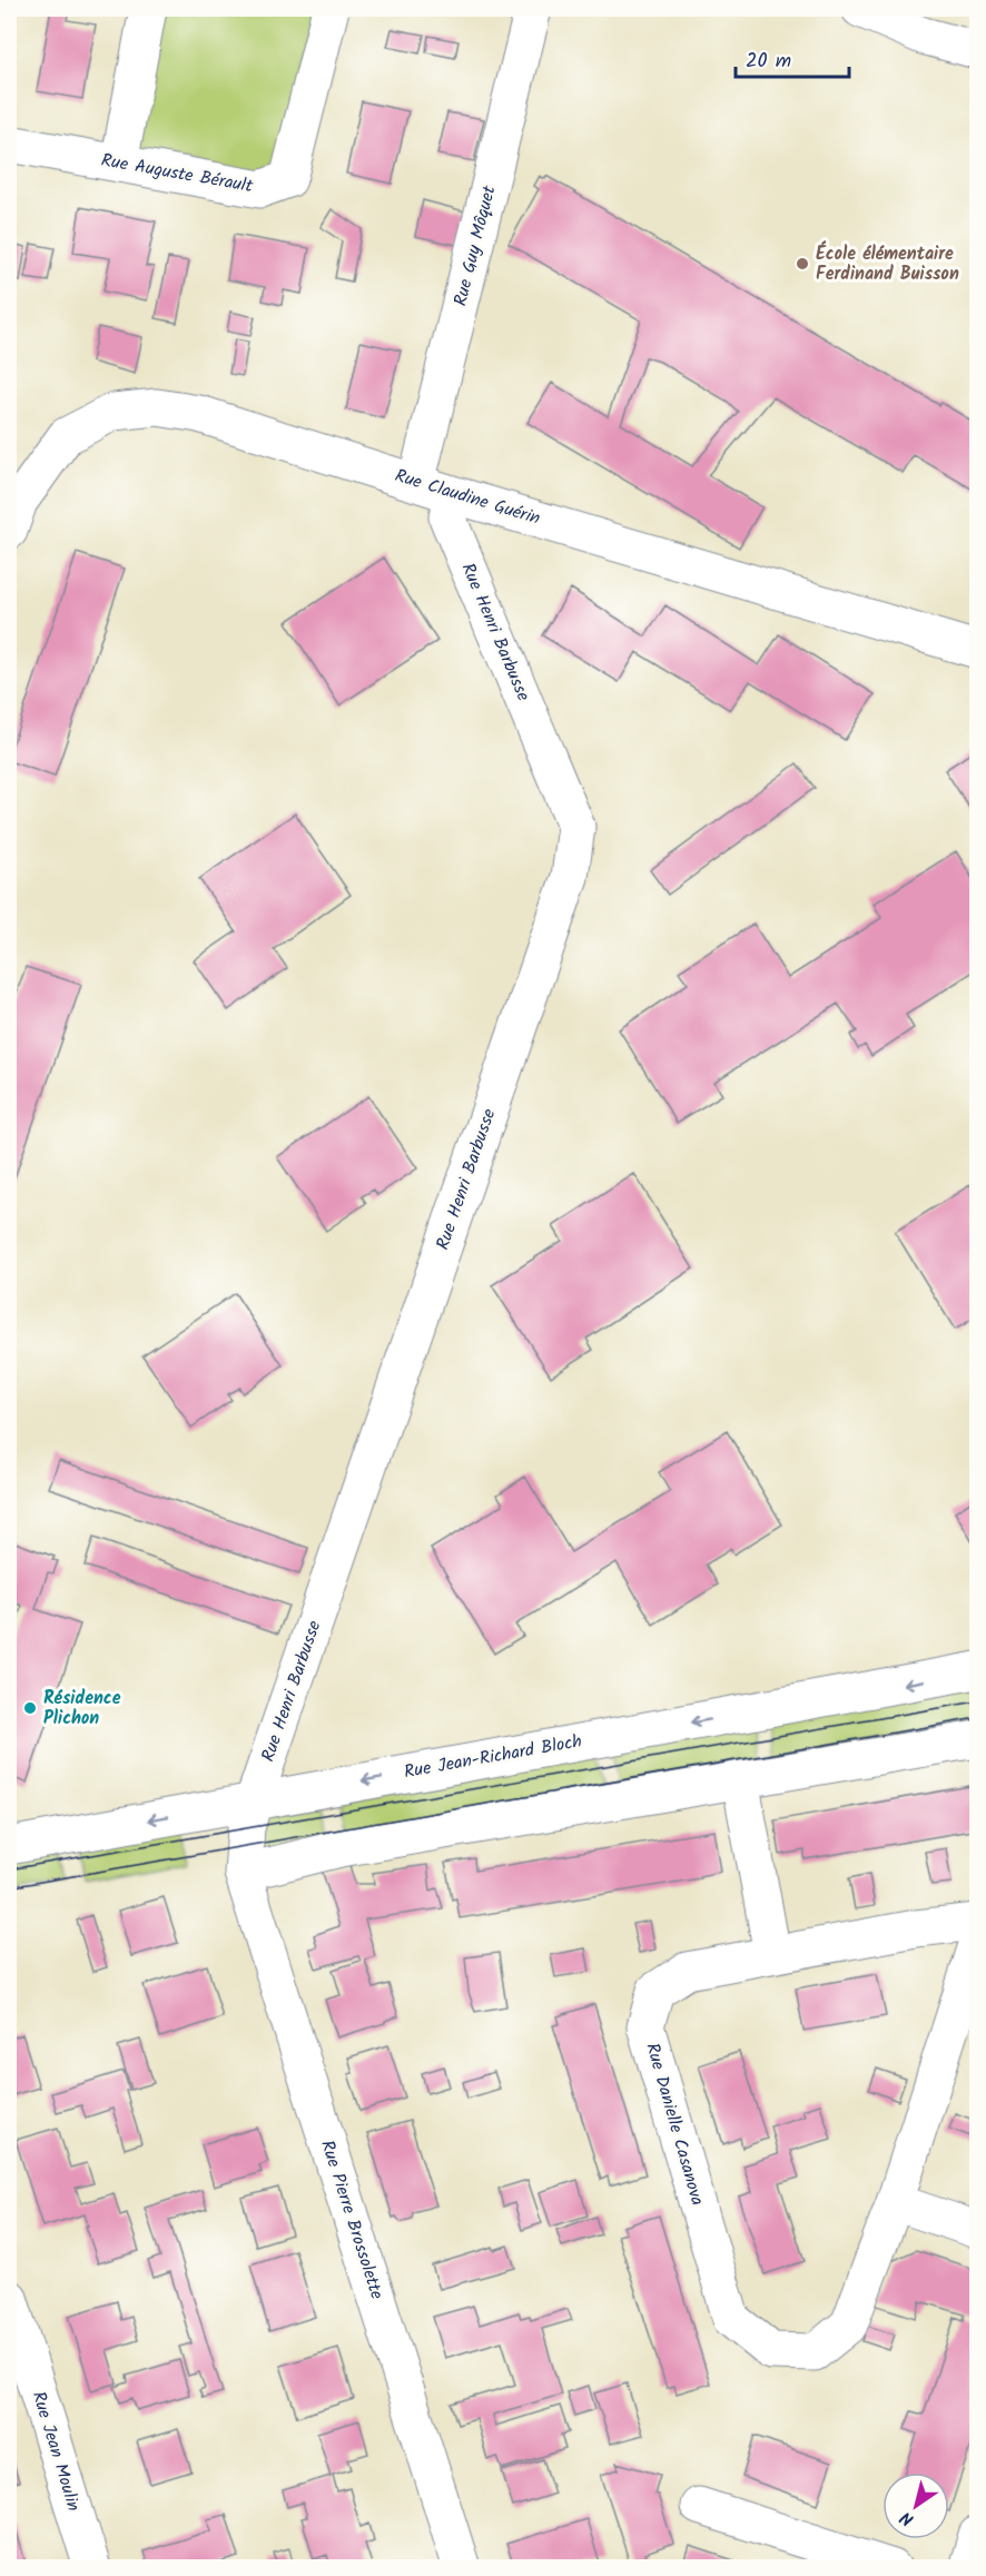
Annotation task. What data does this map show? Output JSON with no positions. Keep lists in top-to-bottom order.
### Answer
{
  "streets": {
    "street": [
      "Rue Auguste Bérault",
      "Rue Guy Môquet",
      "Rue Claudine Guérin",
      "Rue Henri Barbusse",
      "Rue Jean-Richard Bloch",
      "Rue Danielle Casanova",
      "Rue Pierre Brossolette",
      "Rue Jean Moulin"
    ]
  },
  "crossings": [
    ["Rue Guy Môquet", "Rue Claudine Guérin"],
    ["Rue Claudine Guérin", "Rue Henri Barbusse"],
    ["Rue Henri Barbusse", "Rue Jean-Richard Bloch"],
    ["Rue Henri Barbusse", "Rue Pierre Brossolette"]
  ],
  "places": ["École élémentaire Ferdinand Buisson", "Résidence Plichon"],
  "scale_bar": "20 m",
  "north": "bottom left"
}
